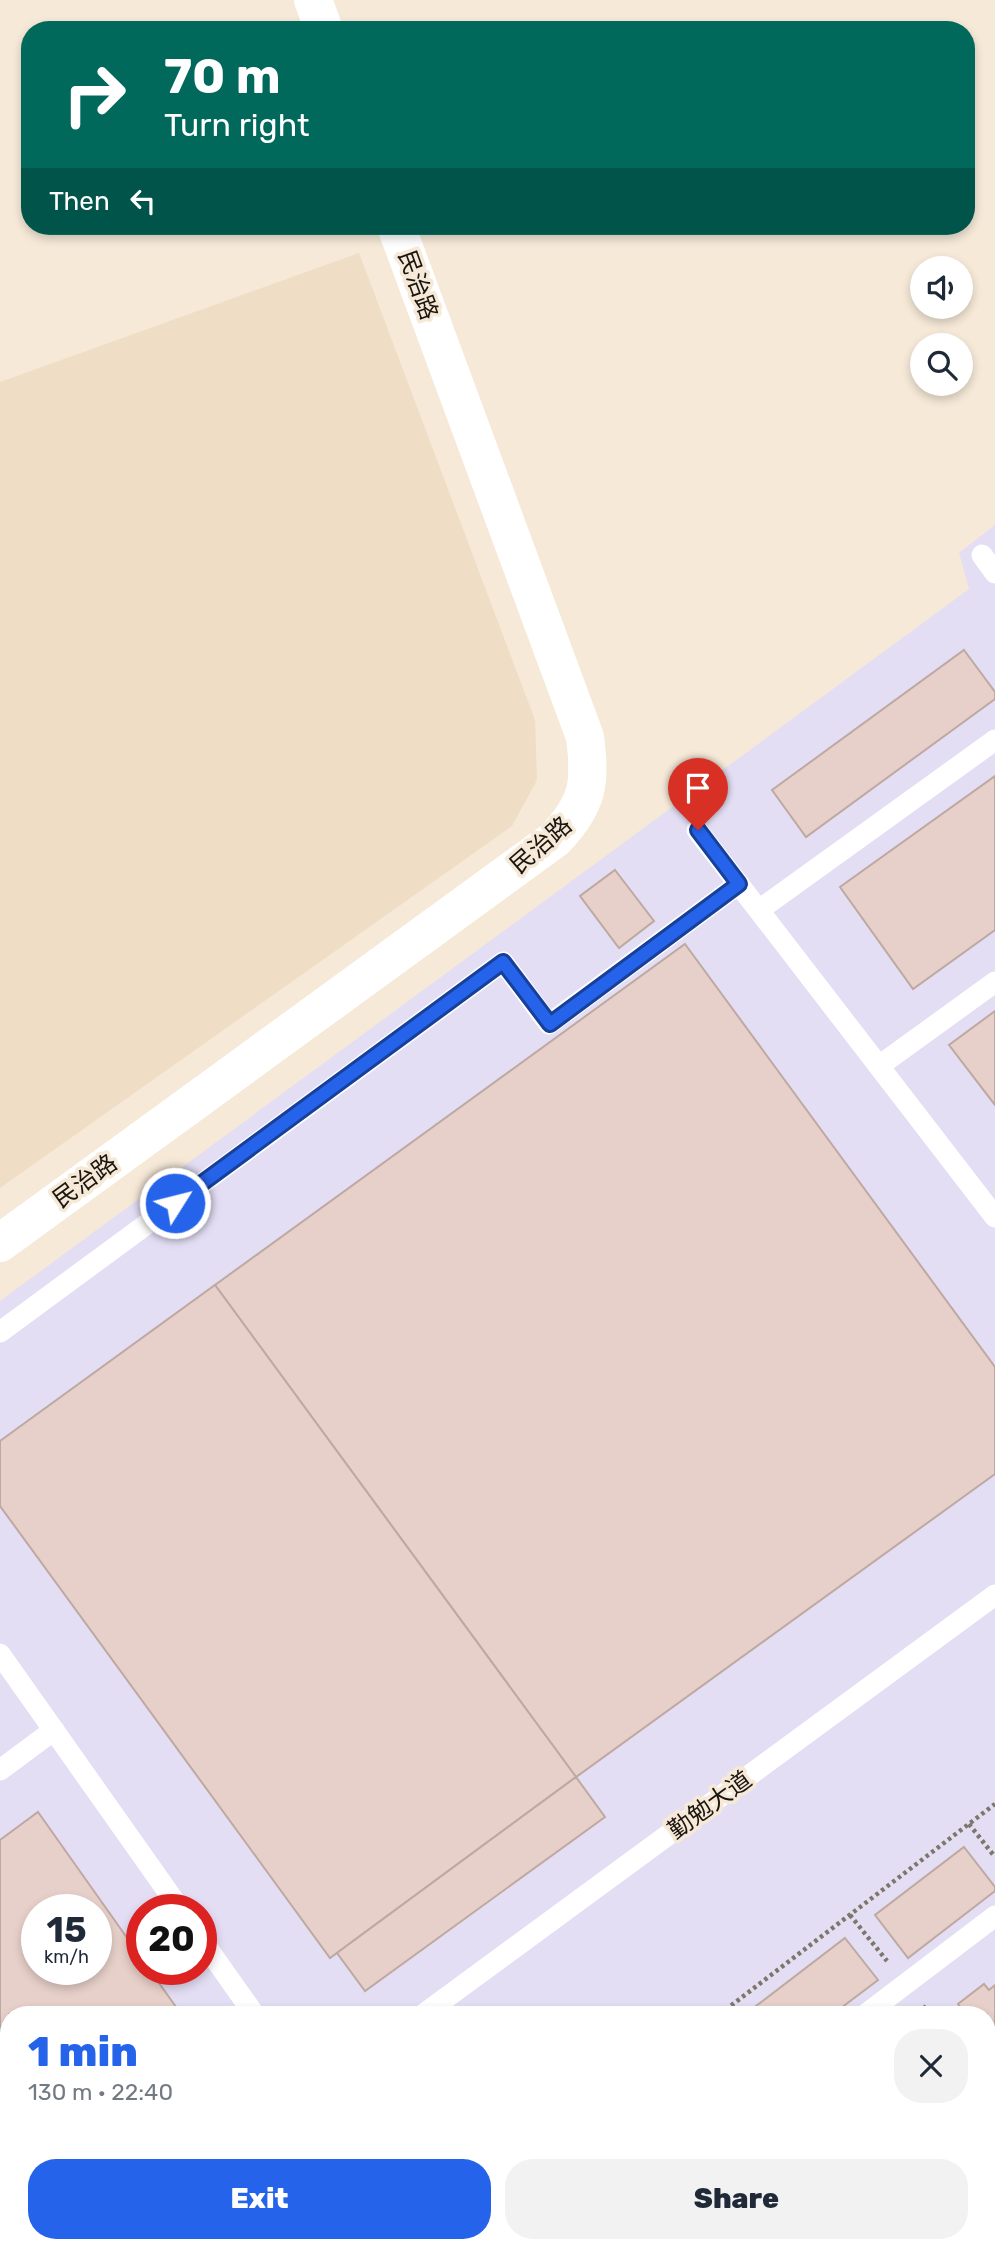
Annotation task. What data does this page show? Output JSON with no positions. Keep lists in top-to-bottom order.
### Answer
{
  "streets": {
    "street": ["民治路"],
    "lane": ["勤勉大道"]
  },
  "page": {
    "turn": ["70 m", "Turn right"],
    "then": "Then",
    "speed": "15 km/h",
    "limit": "20",
    "heading": ["1 min", "130 m · 22:40"],
    "buttons": ["Exit", "Share"]
  }
}
